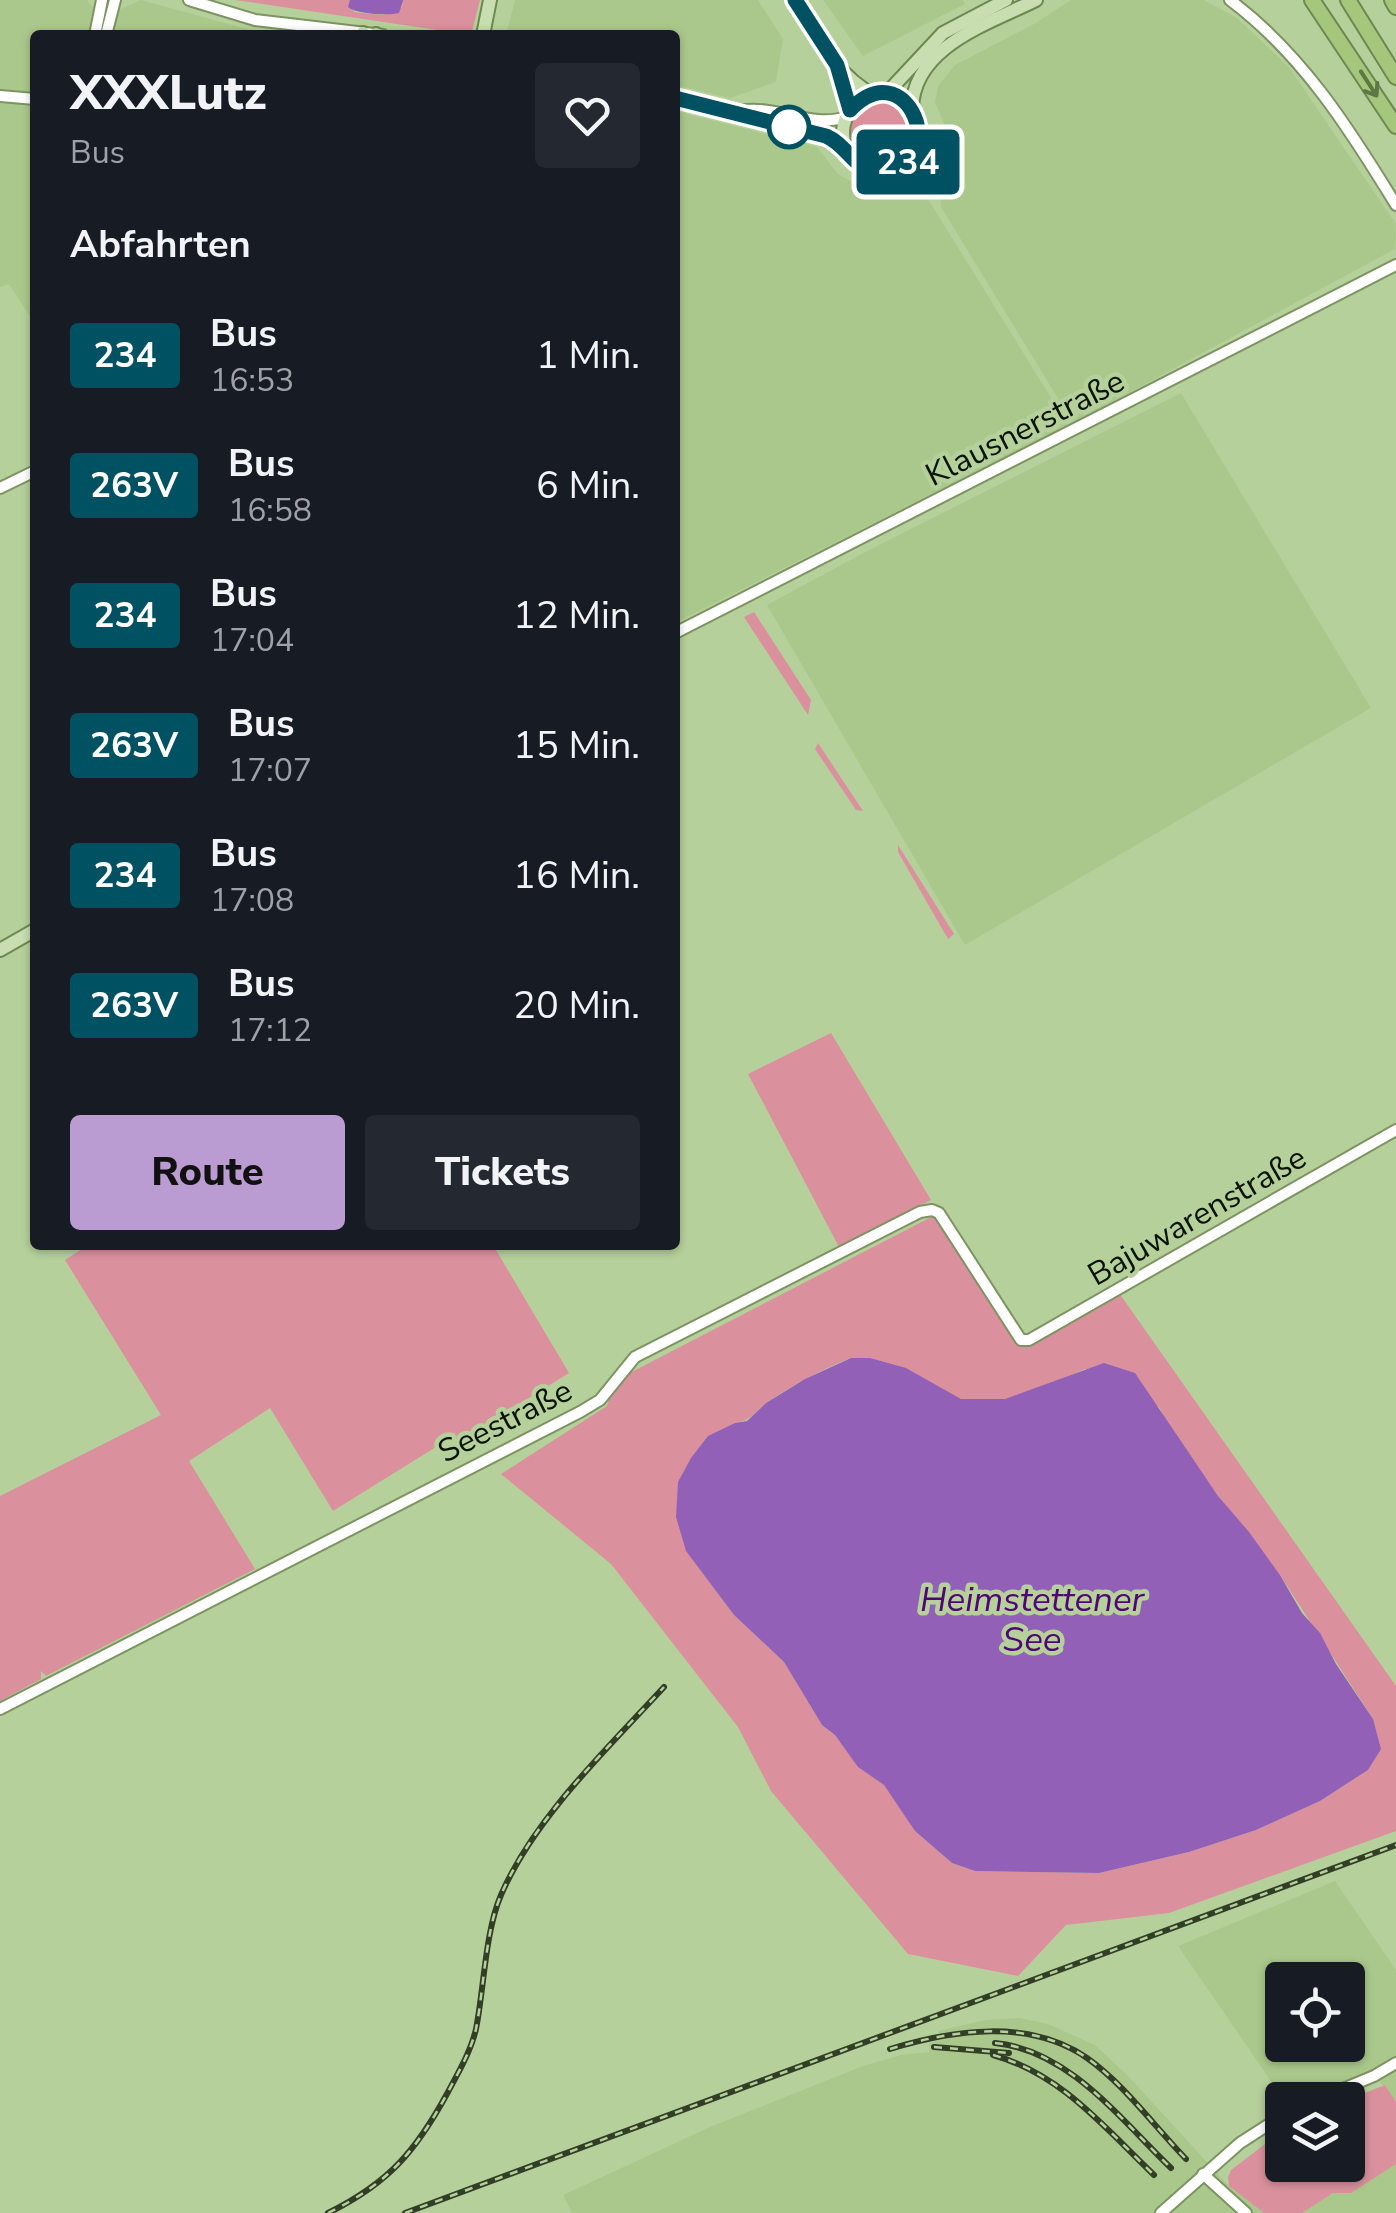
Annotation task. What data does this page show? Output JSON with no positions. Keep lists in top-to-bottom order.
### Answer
{
  "streets": {
    "street": ["Klausnerstraße", "Bajuwarenstraße", "Seestraße"]
  },
  "crossings": [
    ["Bajuwarenstraße", "Seestraße"]
  ],
  "water": ["Heimstettener See"],
  "lines": ["bus line 234"],
  "page": {
    "on_map": "234",
    "heading": [
      ["XXXLutz", "Bus"],
      "Abfahrten"
    ],
    "list": [
      {
        "mark": "234",
        "name": "Bus",
        "note": "16:53",
        "value": "1 Min."
      },
      {
        "mark": "263V",
        "name": "Bus",
        "note": "16:58",
        "value": "6 Min."
      },
      {
        "mark": "234",
        "name": "Bus",
        "note": "17:04",
        "value": "12 Min."
      },
      {
        "mark": "263V",
        "name": "Bus",
        "note": "17:07",
        "value": "15 Min."
      },
      {
        "mark": "234",
        "name": "Bus",
        "note": "17:08",
        "value": "16 Min."
      },
      {
        "mark": "263V",
        "name": "Bus",
        "note": "17:12",
        "value": "20 Min."
      }
    ],
    "buttons": ["Route", "Tickets"]
  }
}
